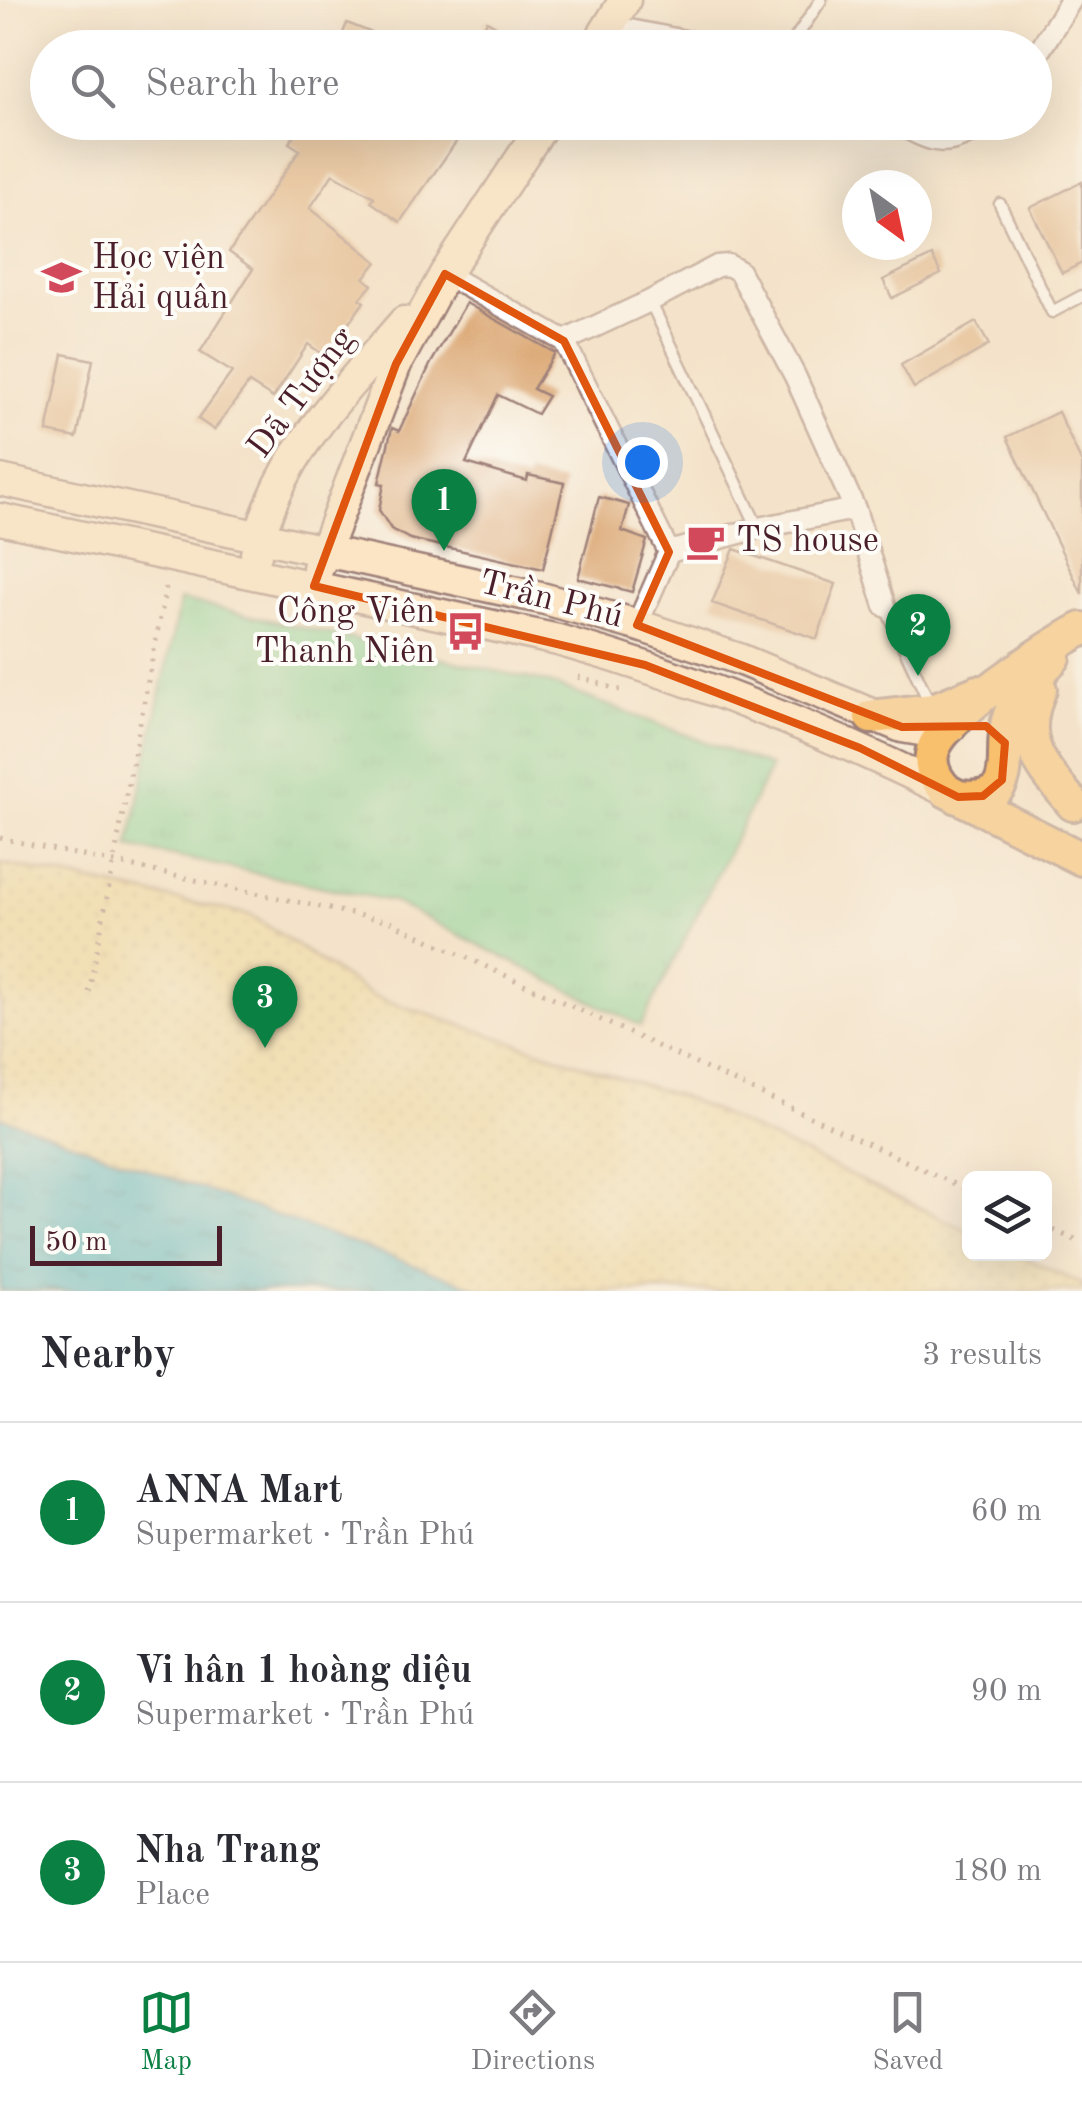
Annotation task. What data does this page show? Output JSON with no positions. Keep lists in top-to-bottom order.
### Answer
{
  "streets": {
    "main road": ["Dã Tượng", "Trần Phú"]
  },
  "crossings": [
    ["Dã Tượng", "Trần Phú"]
  ],
  "places": {
    "school or university": ["Học viện Hải quân"],
    "cafe": ["TS house"],
    "bus stop": ["Công Viên Thanh Niên"]
  },
  "scale_bar": "50 m",
  "north": "bottom right",
  "page": {
    "search": "Search here",
    "pins": ["1", "2", "3"],
    "scale": "50 m",
    "heading": ["Nearby", "3 results"],
    "list": [
      {
        "mark": "1",
        "name": "ANNA Mart",
        "note": "Supermarket · Trần Phú",
        "value": "60 m"
      },
      {
        "mark": "2",
        "name": "Vi hân 1 hoàng diệu",
        "note": "Supermarket · Trần Phú",
        "value": "90 m"
      },
      {
        "mark": "3",
        "name": "Nha Trang",
        "note": "Place",
        "value": "180 m"
      }
    ],
    "nav": ["Map", "Directions", "Saved"]
  }
}
